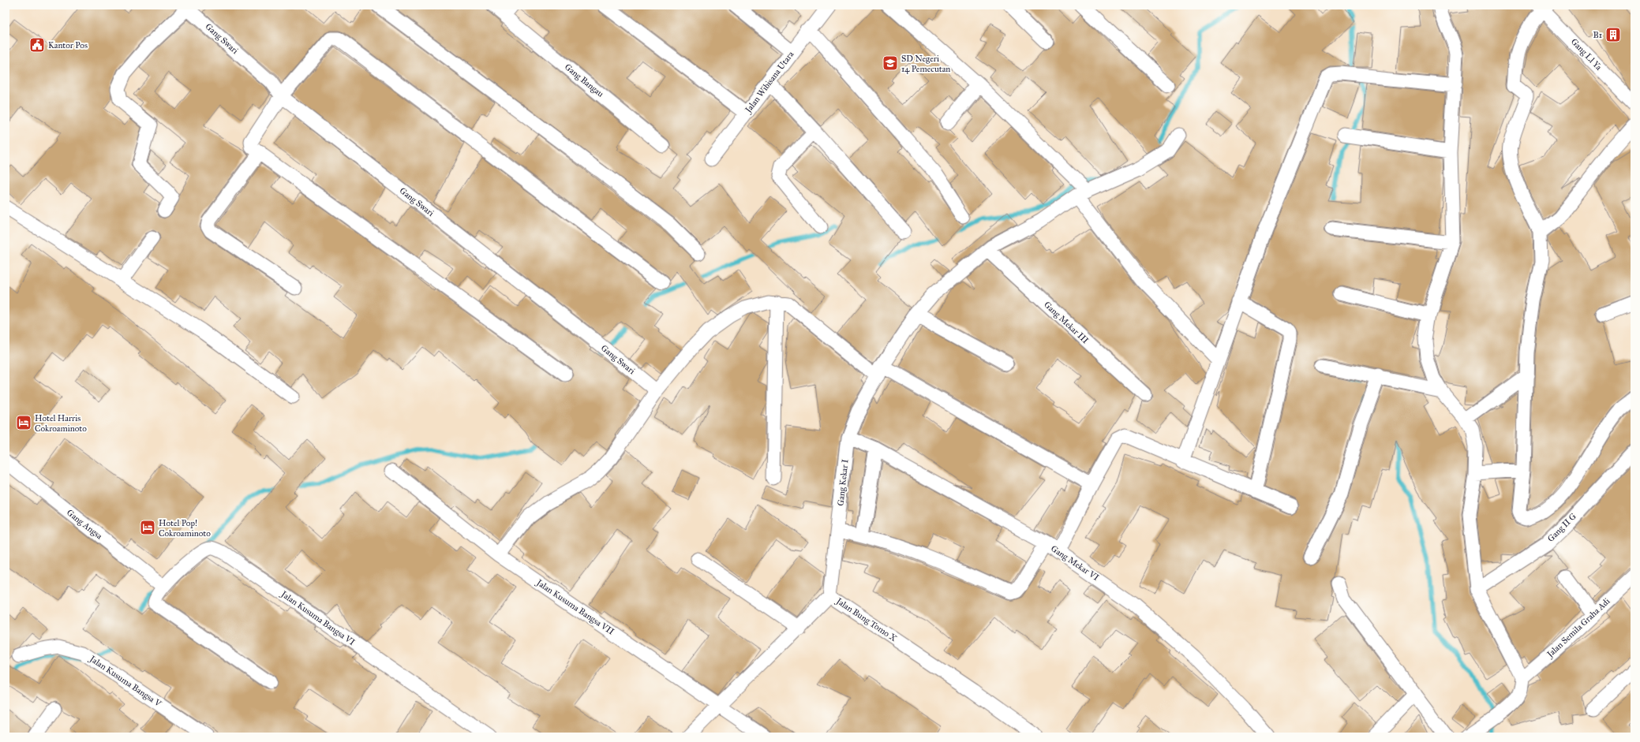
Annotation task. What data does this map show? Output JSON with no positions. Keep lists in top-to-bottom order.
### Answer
{
  "streets": {
    "street": [
      "Gang Swari",
      "Gang Ll Ya",
      "Gang Bangau",
      "Jalan Wibisana Utara",
      "Gang Mekar III",
      "Gang Kekar I",
      "Gang Angsa",
      "Gang II G",
      "Gang Mekar VI",
      "Jalan Kusuma Bangsa VII",
      "Jalan Kusuma Bangsa VI",
      "Jalan Bung Tomo X",
      "Jalan Semila Graha Adi",
      "Jalan Kusuma Bangsa V"
    ]
  },
  "crossings": [
    ["Gang Mekar III", "Gang Kekar I"],
    ["Gang Kekar I", "Gang Mekar VI"],
    ["Gang Kekar I", "Jalan Bung Tomo X"],
    ["Gang Angsa", "Jalan Kusuma Bangsa VI"],
    ["Jalan Kusuma Bangsa VII", "Jalan Bung Tomo X"]
  ],
  "places": {
    "building": ["B1"],
    "public building": ["Kantor Pos"],
    "school or university": ["SD Negeri 14 Pemecutan"],
    "hotel": ["Hotel Harris Cokroaminoto", "Hotel Pop! Cokroaminoto"]
  }
}
